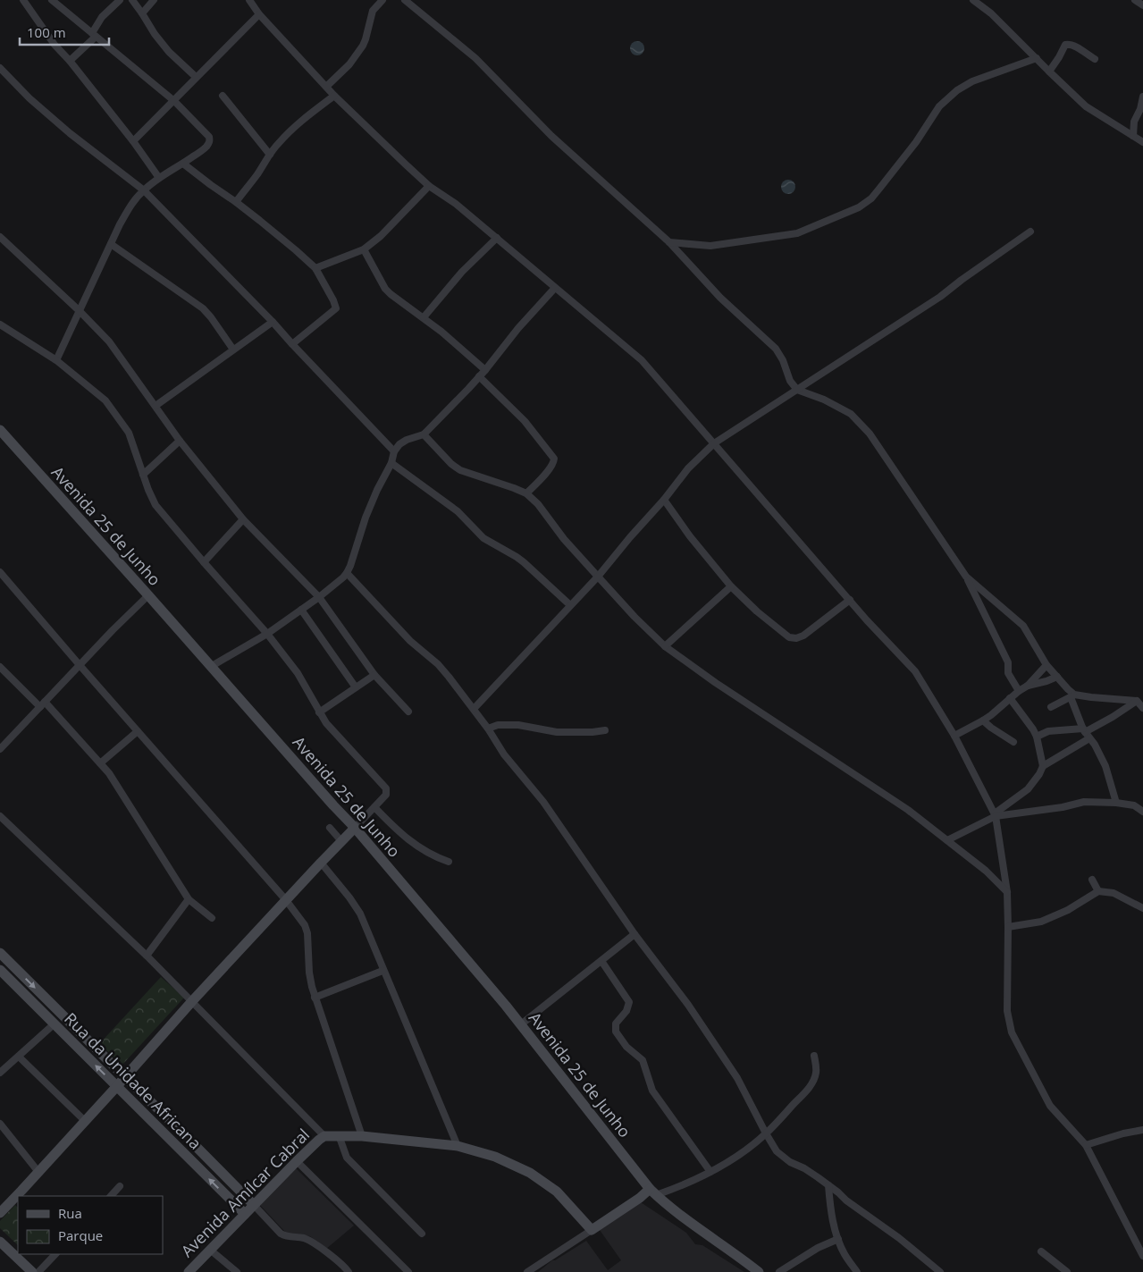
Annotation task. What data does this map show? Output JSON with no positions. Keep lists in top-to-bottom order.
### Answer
{
  "streets": {
    "street": ["Avenida 25 de Junho", "Rua da Unidade Africana", "Avenida Amílcar Cabral"]
  },
  "crossings": [
    ["Rua da Unidade Africana", "Avenida Amílcar Cabral"]
  ],
  "legend": ["Rua", "Parque"],
  "scale_bar": "100 m"
}
